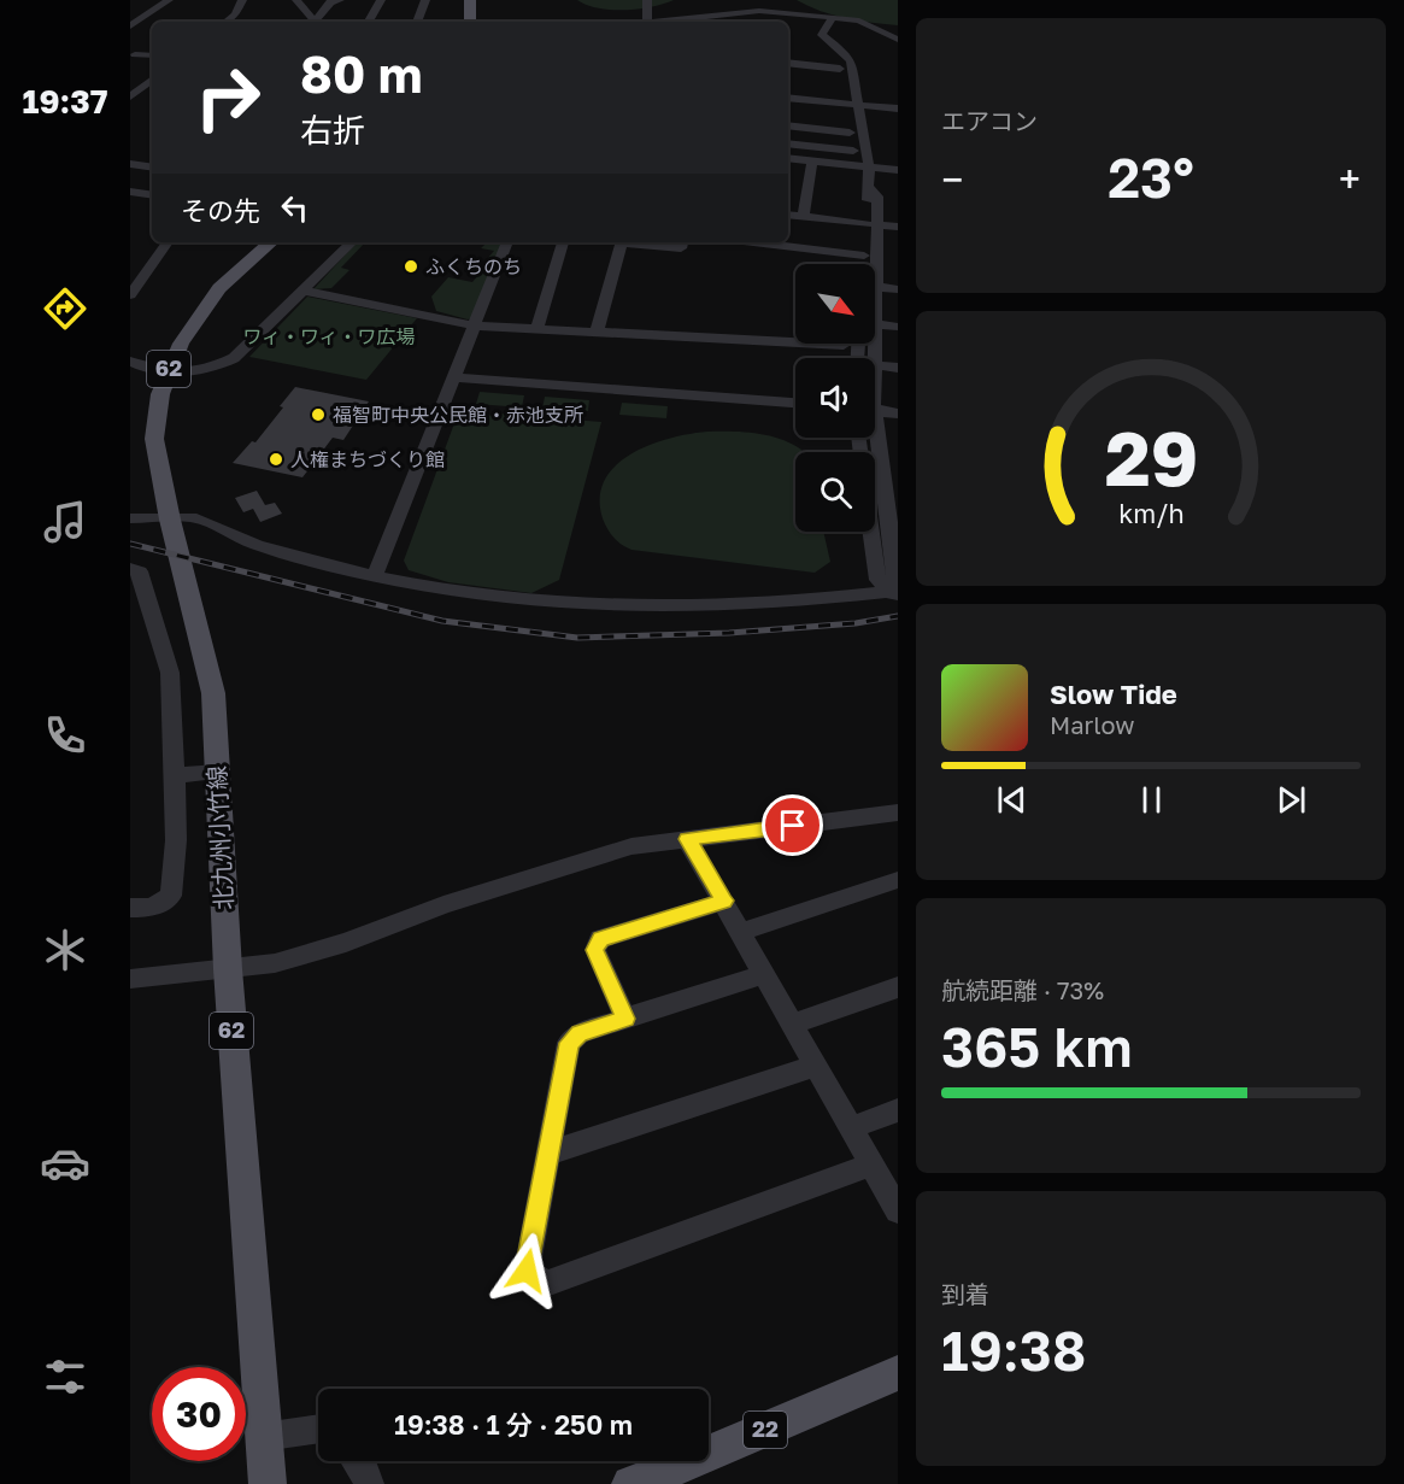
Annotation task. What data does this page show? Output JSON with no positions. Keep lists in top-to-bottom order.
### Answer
{
  "streets": {
    "main road": ["62", "北九州小竹線", "22"]
  },
  "parks": ["ワィ・ワィ・ワ広場"],
  "places": ["ふくちのち", "福智町中央公民館・赤池支所", "人権まちづくり館"],
  "north": "bottom right",
  "page": {
    "tabs": "19:37",
    "tile": [
      "エアコン",
      ["航続距離 · 73%", "365 km"],
      ["到着", "19:38"]
    ],
    "turn": ["80 m", "右折"],
    "heat": ["−", "23°", "+"],
    "then": "その先",
    "song": ["Slow Tide", "Marlow"],
    "limit": "30",
    "trip": "19:38 · 1 分 · 250 m",
    "gauge": ["29", "km/h"]
  }
}
